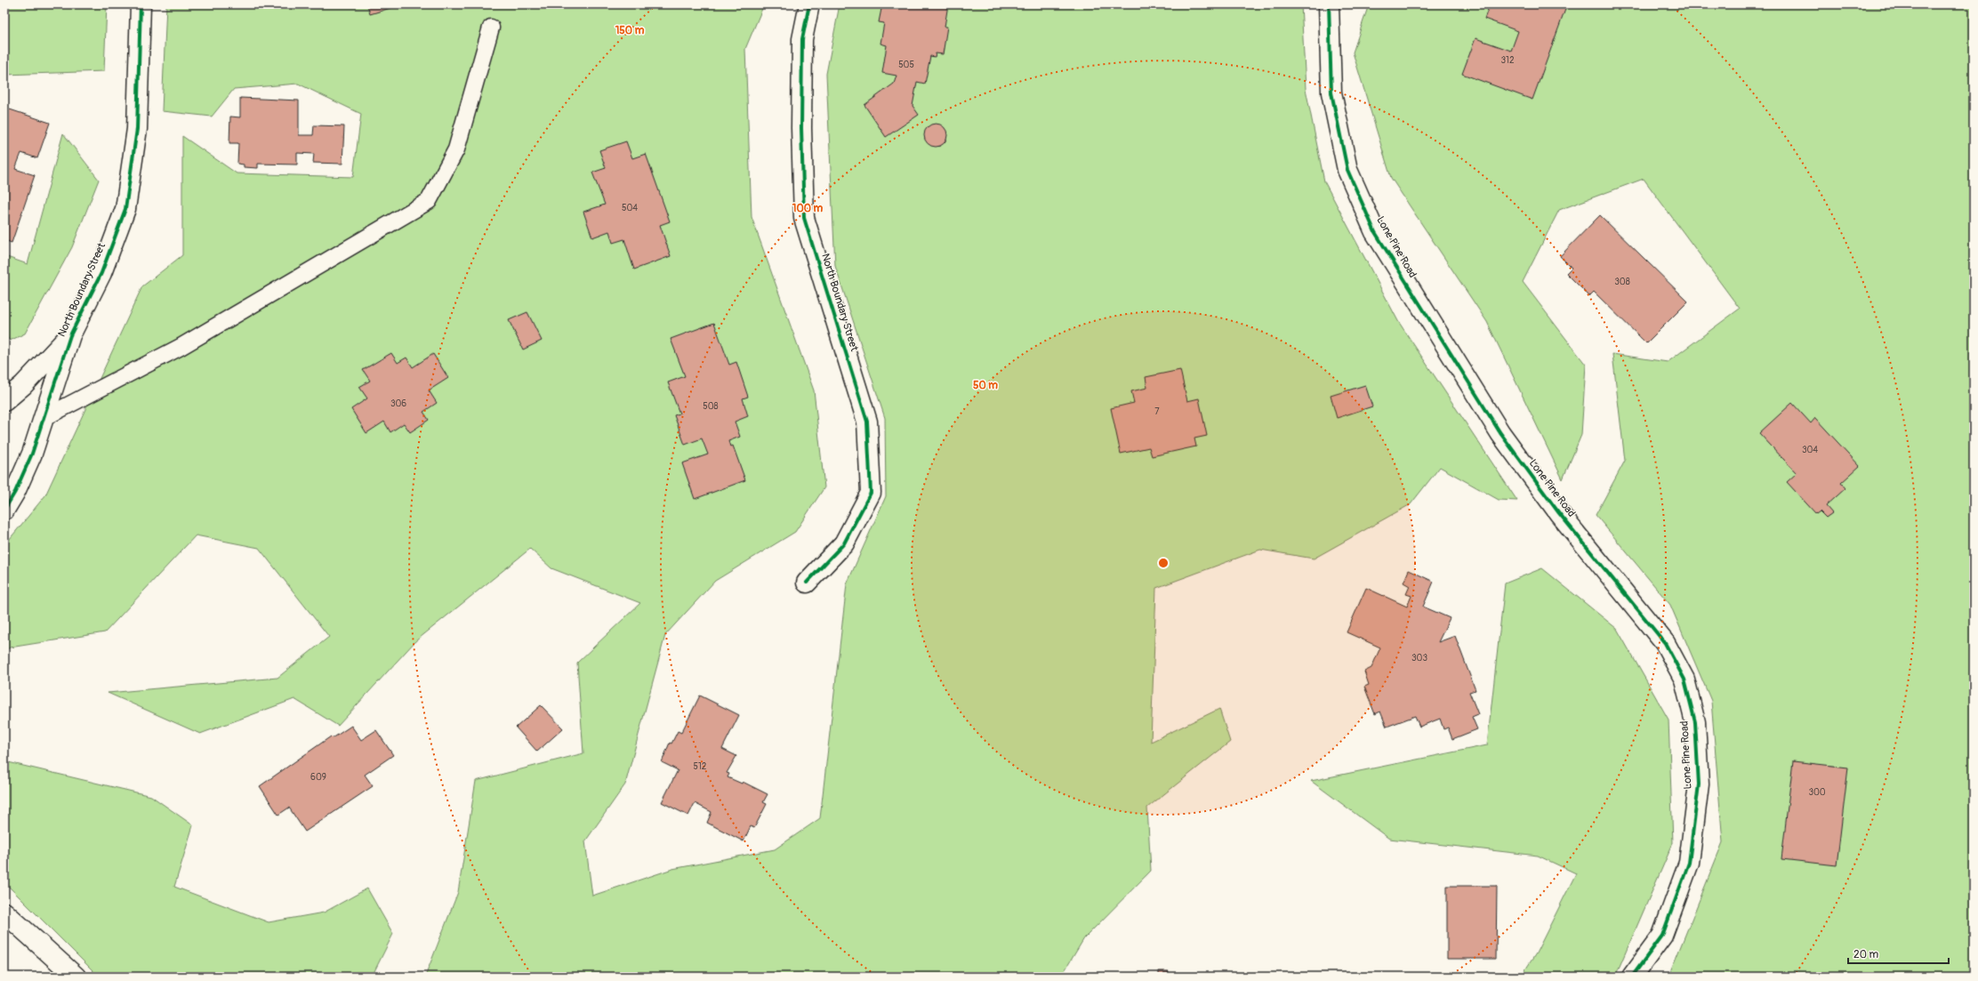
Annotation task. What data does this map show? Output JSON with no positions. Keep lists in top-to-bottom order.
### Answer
{
  "streets": {
    "street": ["Lone Pine Road", "North Boundary Street"]
  },
  "house_numbers": [
    "312",
    "505",
    "504",
    "308",
    "306",
    "508",
    "7",
    "304",
    "303",
    "512",
    "609",
    "300"
  ],
  "scale_bar": "20 m",
  "rings": ["150 m", "100 m", "50 m"]
}
